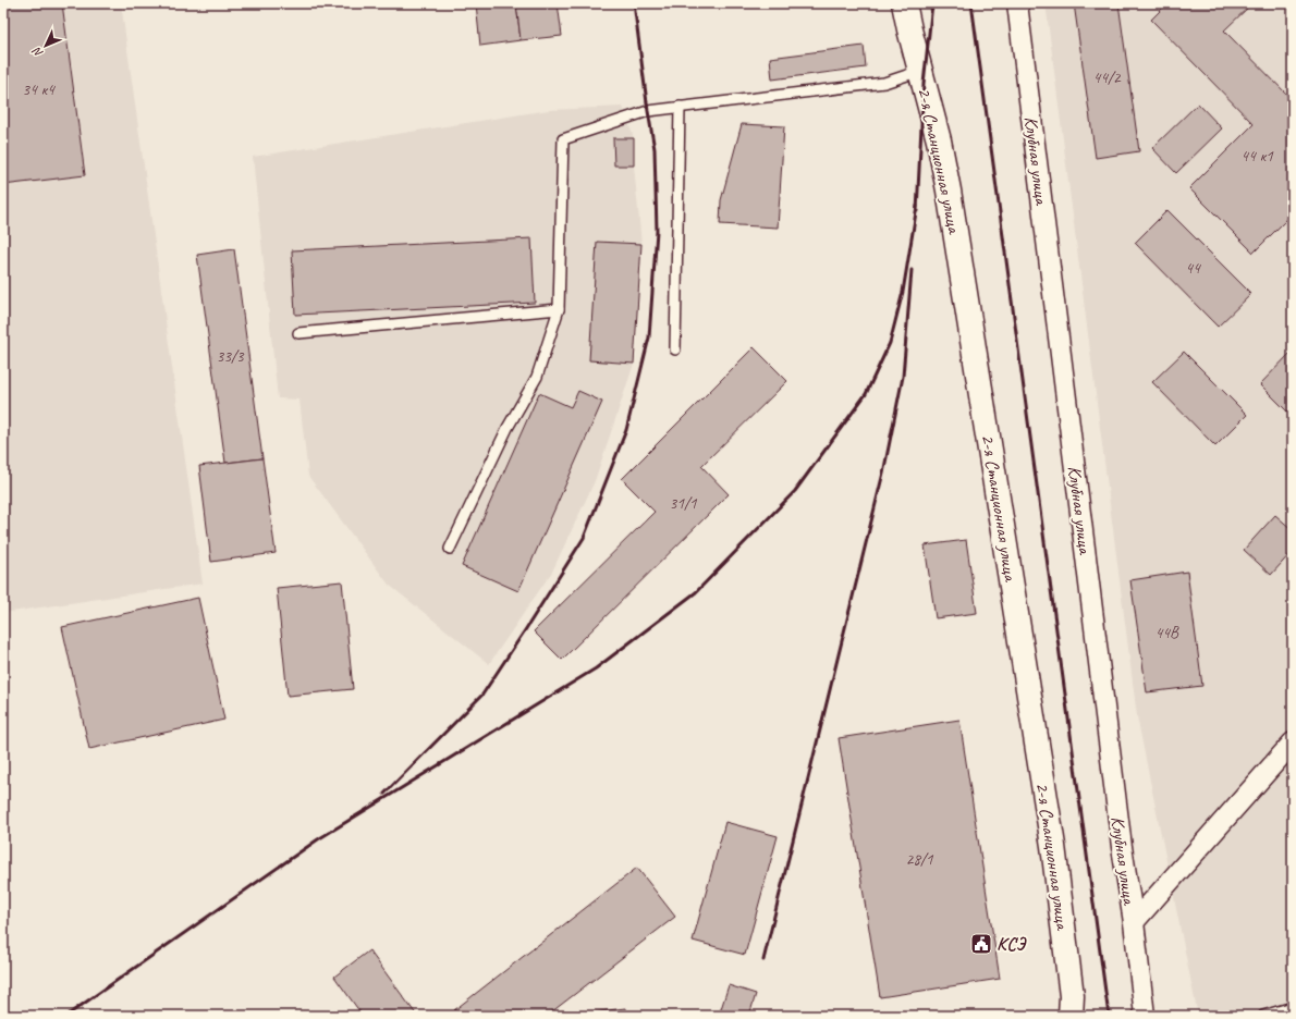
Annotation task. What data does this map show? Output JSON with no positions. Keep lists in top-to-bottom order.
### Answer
{
  "streets": {
    "main road": ["2-я Станционная улица"],
    "street": ["Клубная улица"]
  },
  "places": {
    "public building": ["КСЭ"]
  },
  "house_numbers": [
    "44/2",
    "34 к4",
    "44 к1",
    "44",
    "33/3",
    "31/1",
    "44В",
    "28/1"
  ],
  "north": "bottom left"
}
